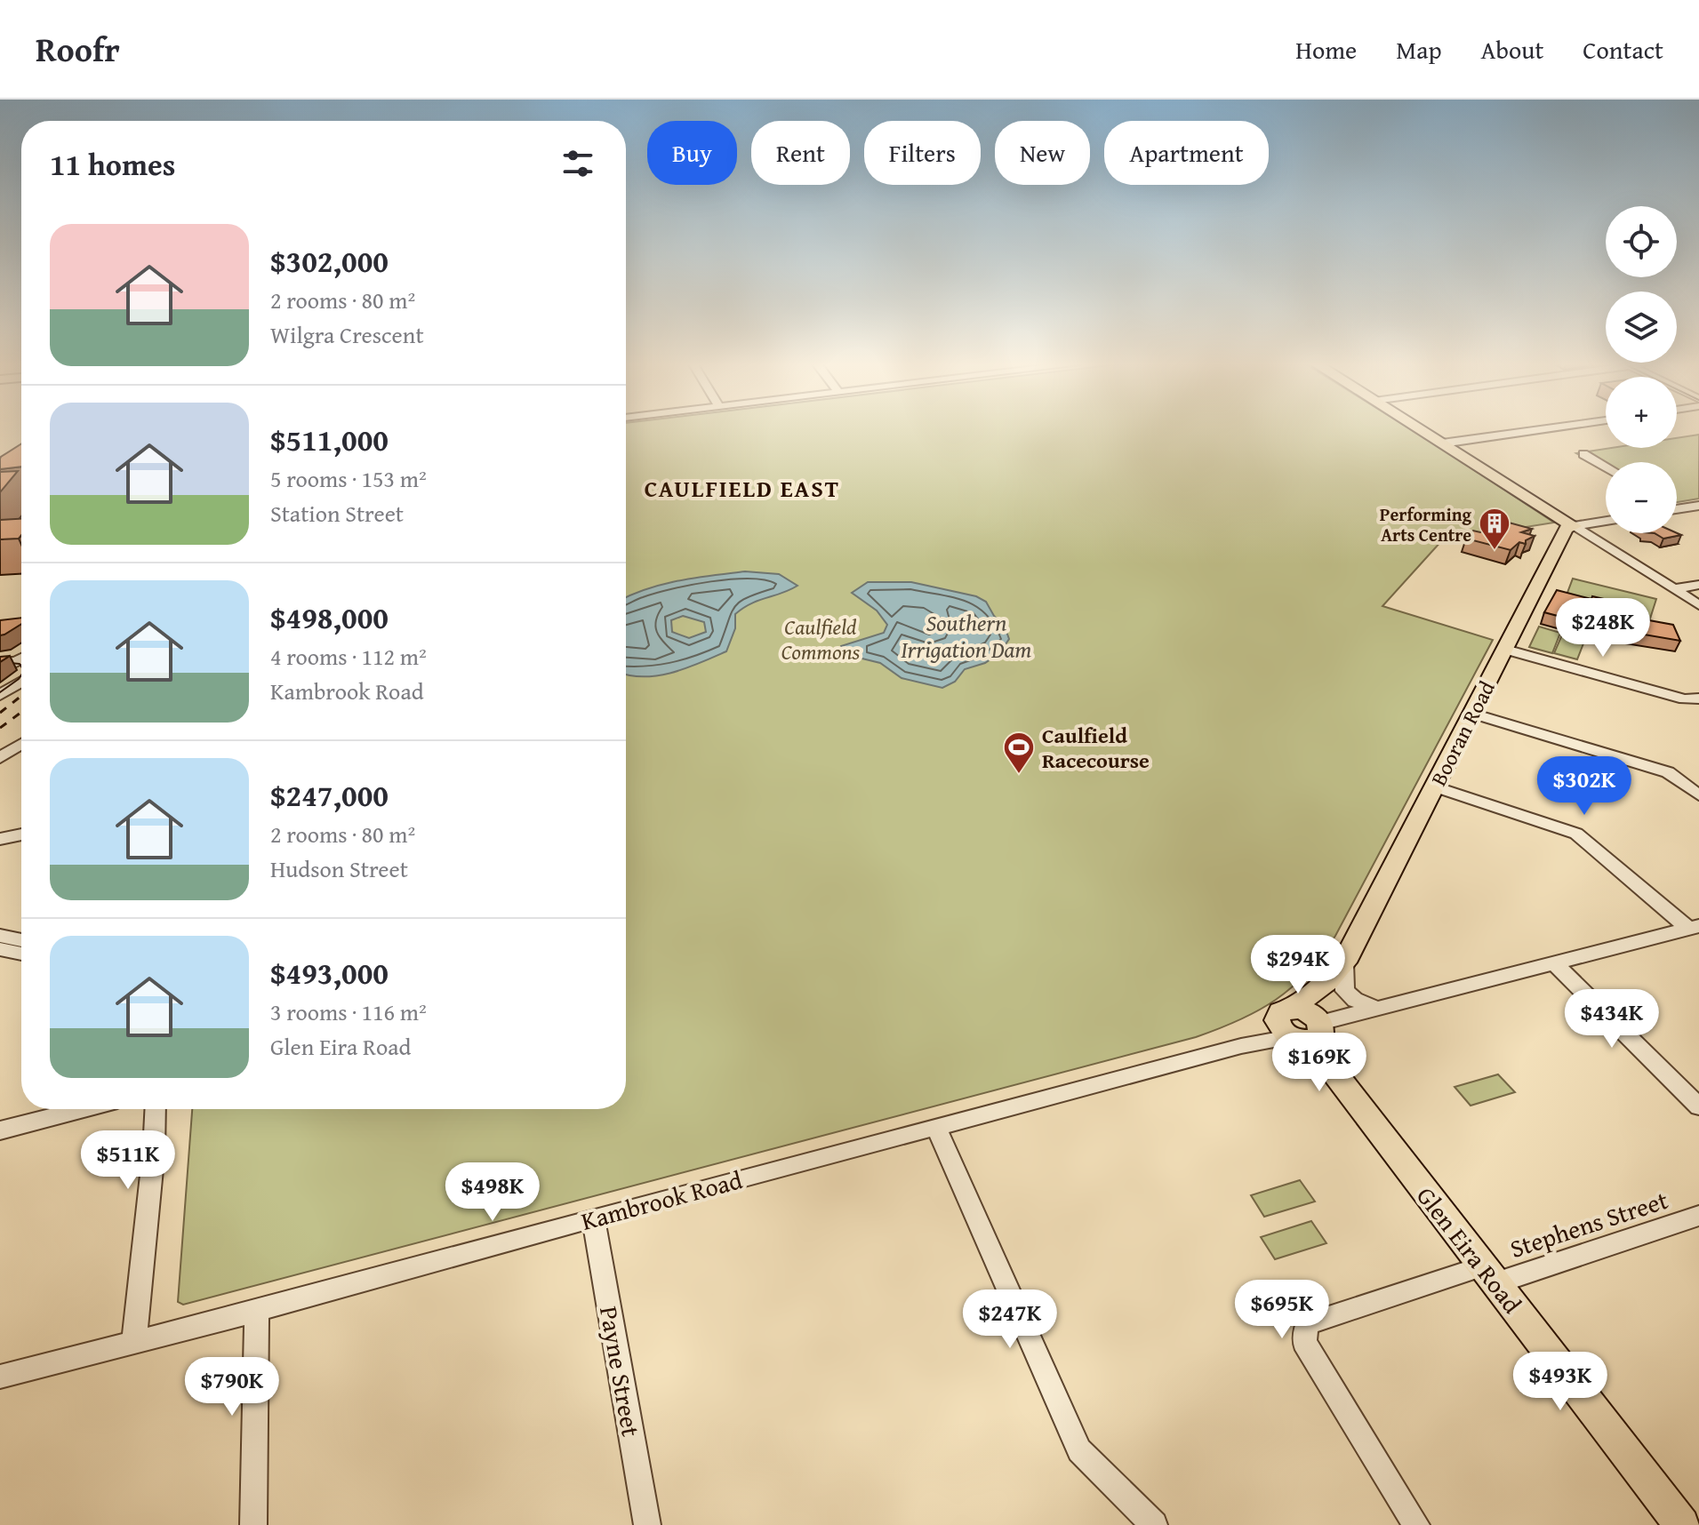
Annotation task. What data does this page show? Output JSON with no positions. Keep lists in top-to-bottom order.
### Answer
{
  "streets": {
    "main road": ["Booran Road", "Glen Eira Road"],
    "street": ["Kambrook Road", "Stephens Street", "Payne Street"]
  },
  "crossings": [
    ["Booran Road", "Kambrook Road"],
    ["Booran Road", "Glen Eira Road"],
    ["Kambrook Road", "Glen Eira Road"],
    ["Kambrook Road", "Payne Street"],
    ["Stephens Street", "Glen Eira Road"]
  ],
  "districts": ["CAULFIELD EAST"],
  "water": ["Southern Irrigation Dam"],
  "parks": ["Caulfield Commons"],
  "places": {
    "building": ["Performing Arts Centre"],
    "sports": ["Caulfield Racecourse"]
  },
  "page": {
    "header": "Roofr",
    "nav": [
      "Home",
      "Map",
      "About",
      "Contact"
    ],
    "chip": [
      "Buy",
      "Rent",
      "Filters",
      "New",
      "Apartment"
    ],
    "heading": "11 homes",
    "map_buttons": ["+", "−"],
    "list": [
      {
        "name": "$302,000",
        "note": "2 rooms · 80 m² · Wilgra Crescent"
      },
      {
        "name": "$511,000",
        "note": "5 rooms · 153 m² · Station Street"
      },
      {
        "name": "$498,000",
        "note": "4 rooms · 112 m² · Kambrook Road"
      },
      {
        "name": "$247,000",
        "note": "2 rooms · 80 m² · Hudson Street"
      },
      {
        "name": "$493,000",
        "note": "3 rooms · 116 m² · Glen Eira Road"
      }
    ],
    "price": [
      "$248K",
      "$302K",
      "$294K",
      "$434K",
      "$169K",
      "$511K",
      "$498K",
      "$695K",
      "$247K",
      "$493K",
      "$790K"
    ]
  }
}
